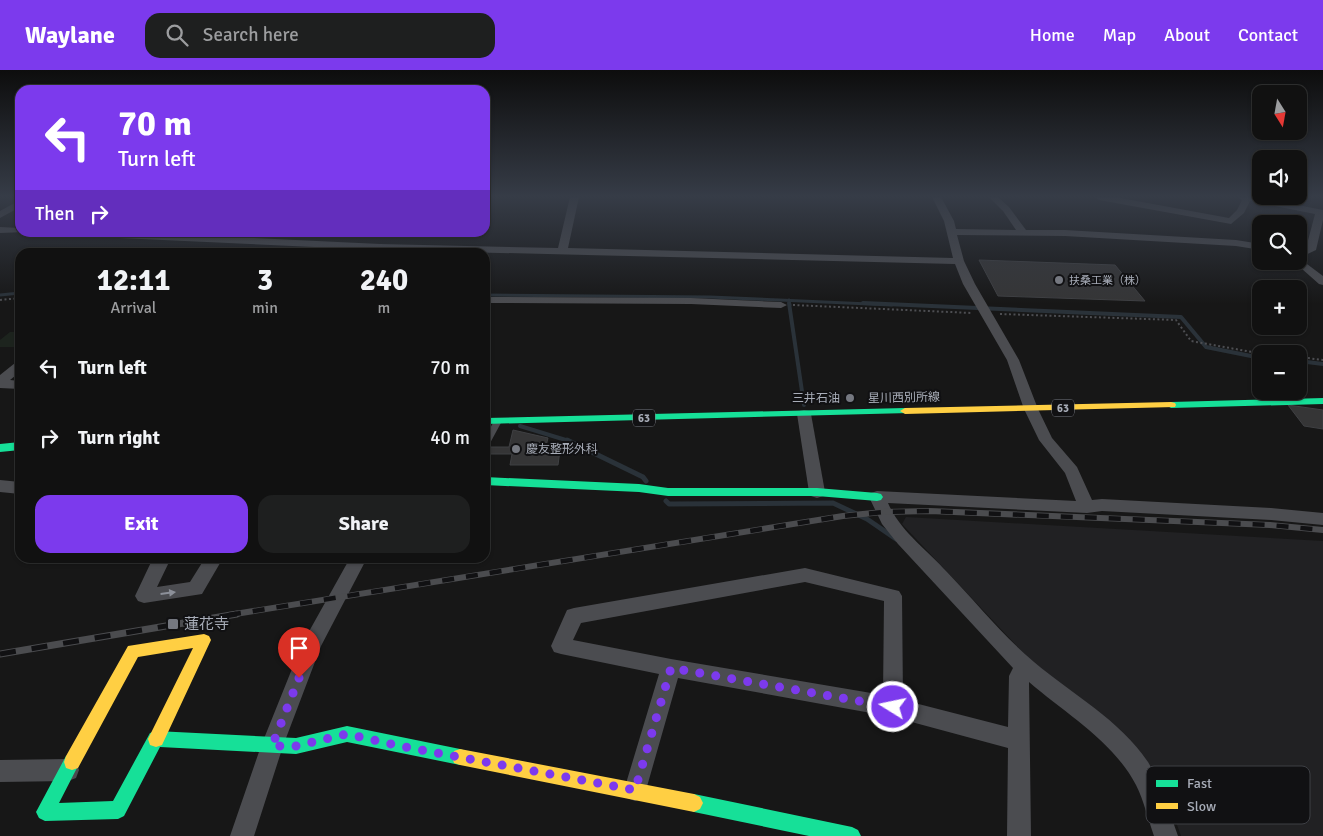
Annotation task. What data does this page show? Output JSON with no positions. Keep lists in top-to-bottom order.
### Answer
{
  "streets": {
    "street": ["星川西別所線", "63"]
  },
  "places": {
    "other": ["扶桑工業（株）", "三井石油", "慶友整形外科"],
    "transit": ["蓮花寺"]
  },
  "legend": ["Fast", "Slow"],
  "north": "bottom",
  "page": {
    "header": "Waylane",
    "search": "Search here",
    "nav": [
      "Home",
      "Map",
      "About",
      "Contact"
    ],
    "map_buttons": ["+", "−"],
    "turn": ["70 m", "Turn left"],
    "then": "Then",
    "eta": [
      "12:11",
      "Arrival",
      "3",
      "min",
      "240",
      "m"
    ],
    "list": [
      {
        "name": "Turn left",
        "value": "70 m"
      },
      {
        "name": "Turn right",
        "value": "40 m"
      }
    ],
    "buttons": ["Exit", "Share"]
  }
}
